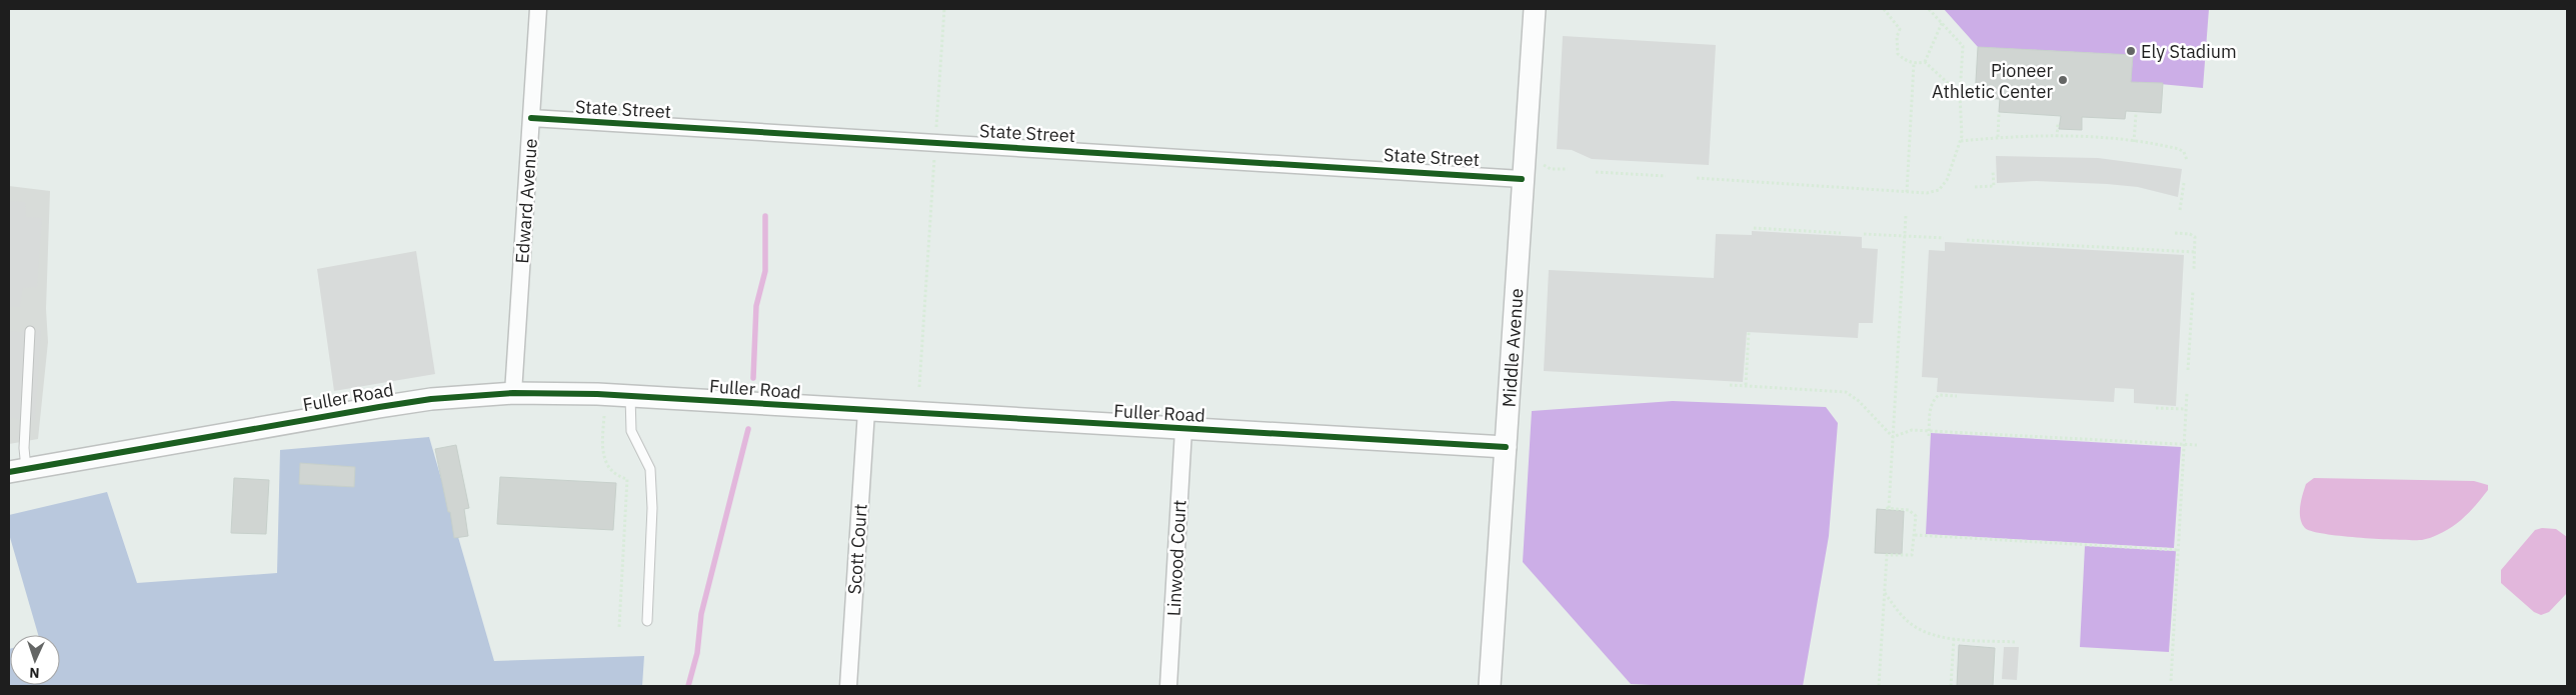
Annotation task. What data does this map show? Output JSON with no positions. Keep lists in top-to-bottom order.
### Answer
{
  "streets": {
    "street": [
      "State Street",
      "Edward Avenue",
      "Middle Avenue",
      "Fuller Road",
      "Scott Court",
      "Linwood Court"
    ]
  },
  "crossings": [
    ["State Street", "Edward Avenue"],
    ["State Street", "Middle Avenue"],
    ["Edward Avenue", "Fuller Road"],
    ["Middle Avenue", "Fuller Road"],
    ["Fuller Road", "Scott Court"],
    ["Fuller Road", "Linwood Court"]
  ],
  "places": ["Ely Stadium", "Pioneer Athletic Center"],
  "north": "bottom"
}
